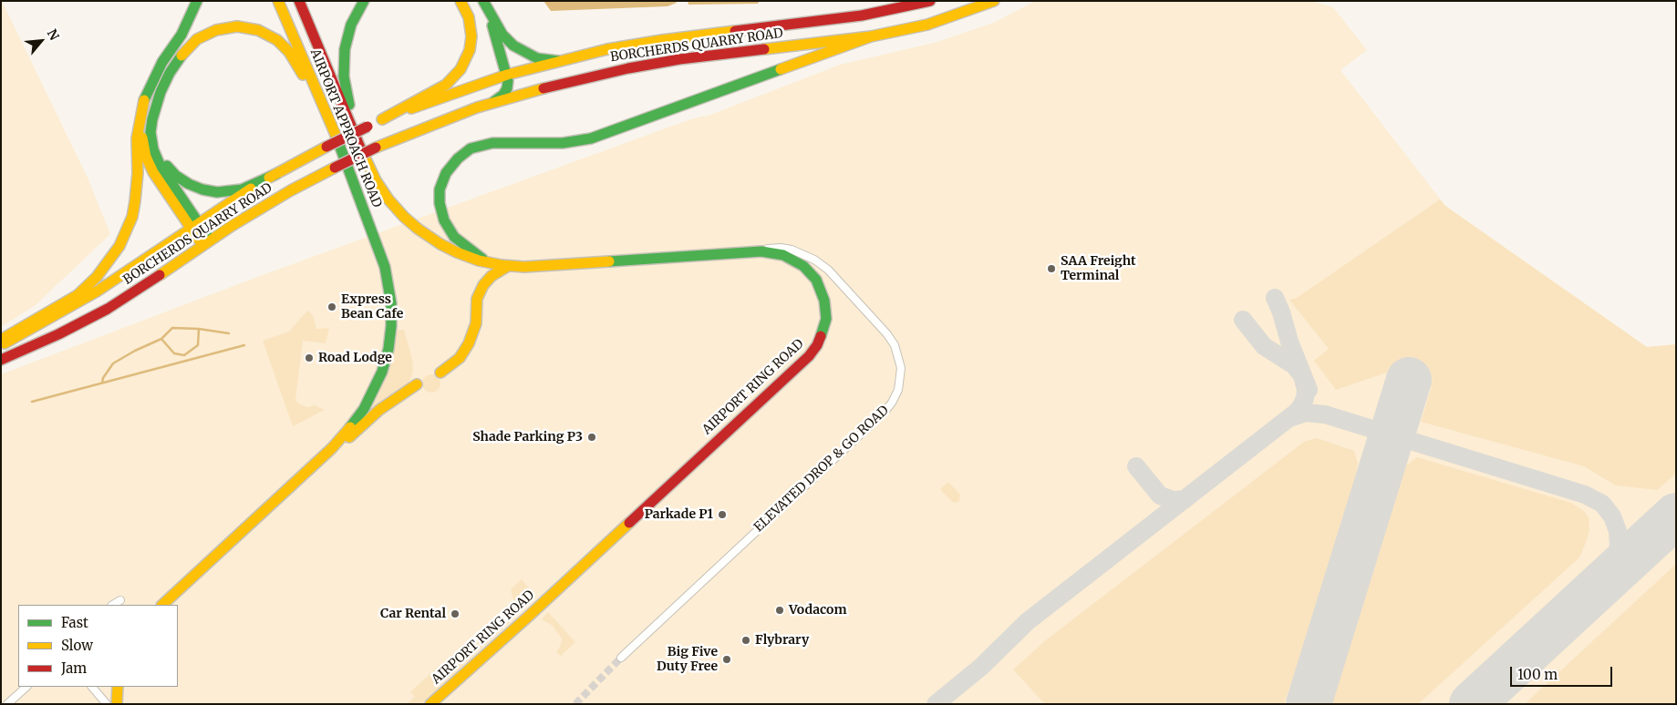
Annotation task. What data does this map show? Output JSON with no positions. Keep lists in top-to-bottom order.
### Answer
{
  "streets": {
    "main road": ["BORCHERDS QUARRY ROAD", "AIRPORT APPROACH ROAD", "AIRPORT RING ROAD"],
    "street": ["ELEVATED DROP & GO ROAD"]
  },
  "crossings": [
    ["AIRPORT APPROACH ROAD", "AIRPORT RING ROAD"],
    ["AIRPORT RING ROAD", "ELEVATED DROP & GO ROAD"]
  ],
  "places": [
    "SAA Freight Terminal",
    "Express Bean Cafe",
    "Road Lodge",
    "Shade Parking P3",
    "Parkade P1",
    "Vodacom",
    "Car Rental",
    "Flybrary",
    "Big Five Duty Free"
  ],
  "legend": ["Fast", "Slow", "Jam"],
  "scale_bar": "100 m",
  "north": "top right"
}
